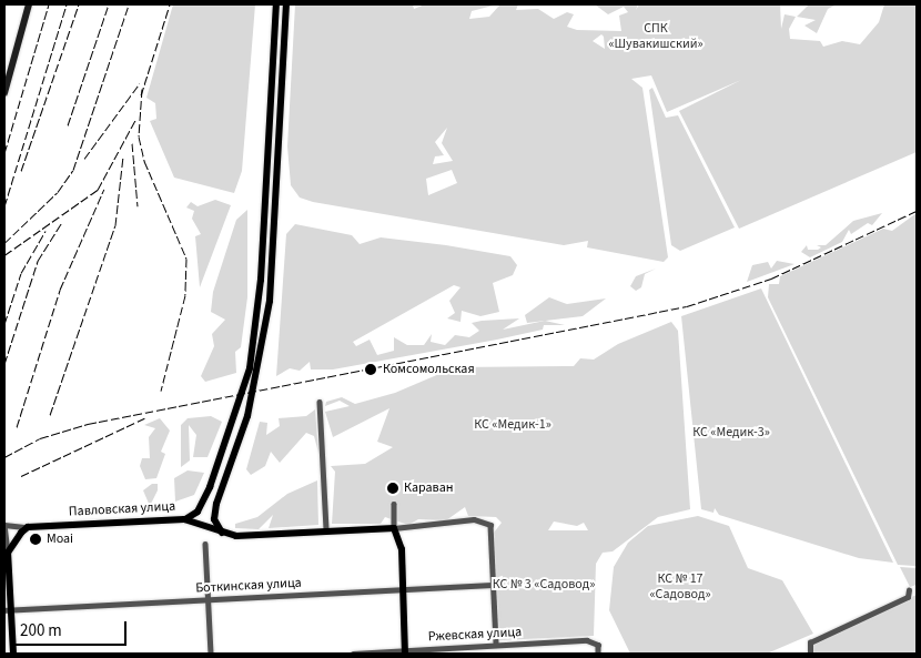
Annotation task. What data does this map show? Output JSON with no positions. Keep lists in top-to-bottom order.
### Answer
{
  "streets": {
    "main road": ["Павловская улица"],
    "street": ["Боткинская улица", "Ржевская улица"]
  },
  "crossings": [
    ["Павловская улица", "Боткинская улица"]
  ],
  "parks": [
    "СПК «Шувакишский»",
    "КС «Медик-1»",
    "КС «Медик-3»",
    "КС № 17 «Садовод»",
    "КС № 3 «Садовод»"
  ],
  "places": ["Комсомольская", "Караван", "Moai"],
  "scale_bar": "200 m"
}
